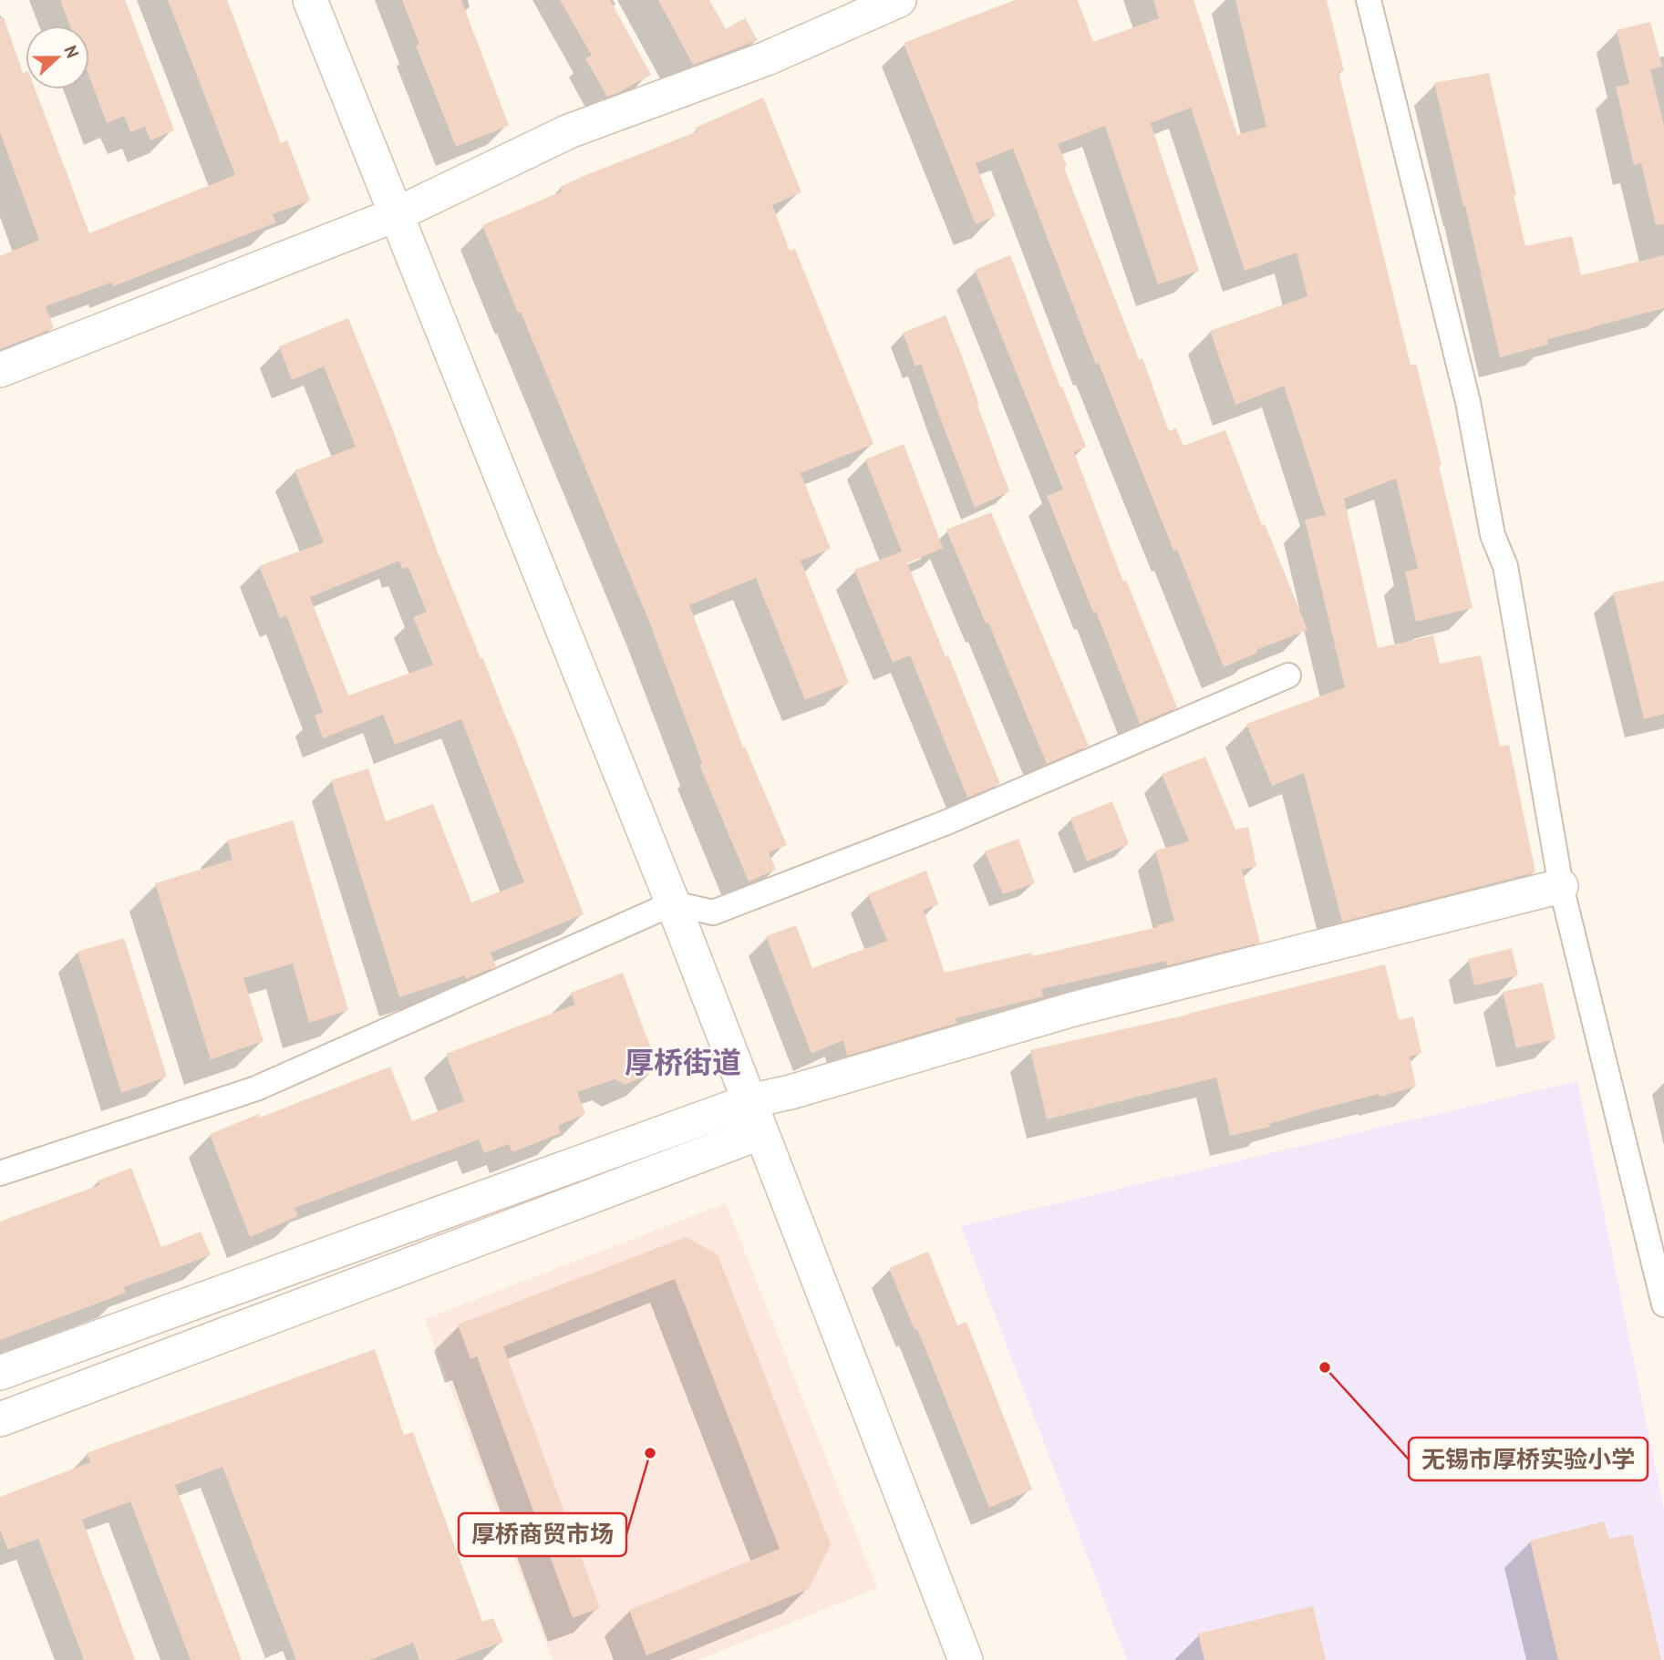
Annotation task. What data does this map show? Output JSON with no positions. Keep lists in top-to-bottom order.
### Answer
{
  "districts": ["厚桥街道"],
  "places": ["无锡市厚桥实验小学", "厚桥商贸市场"],
  "north": "right"
}
